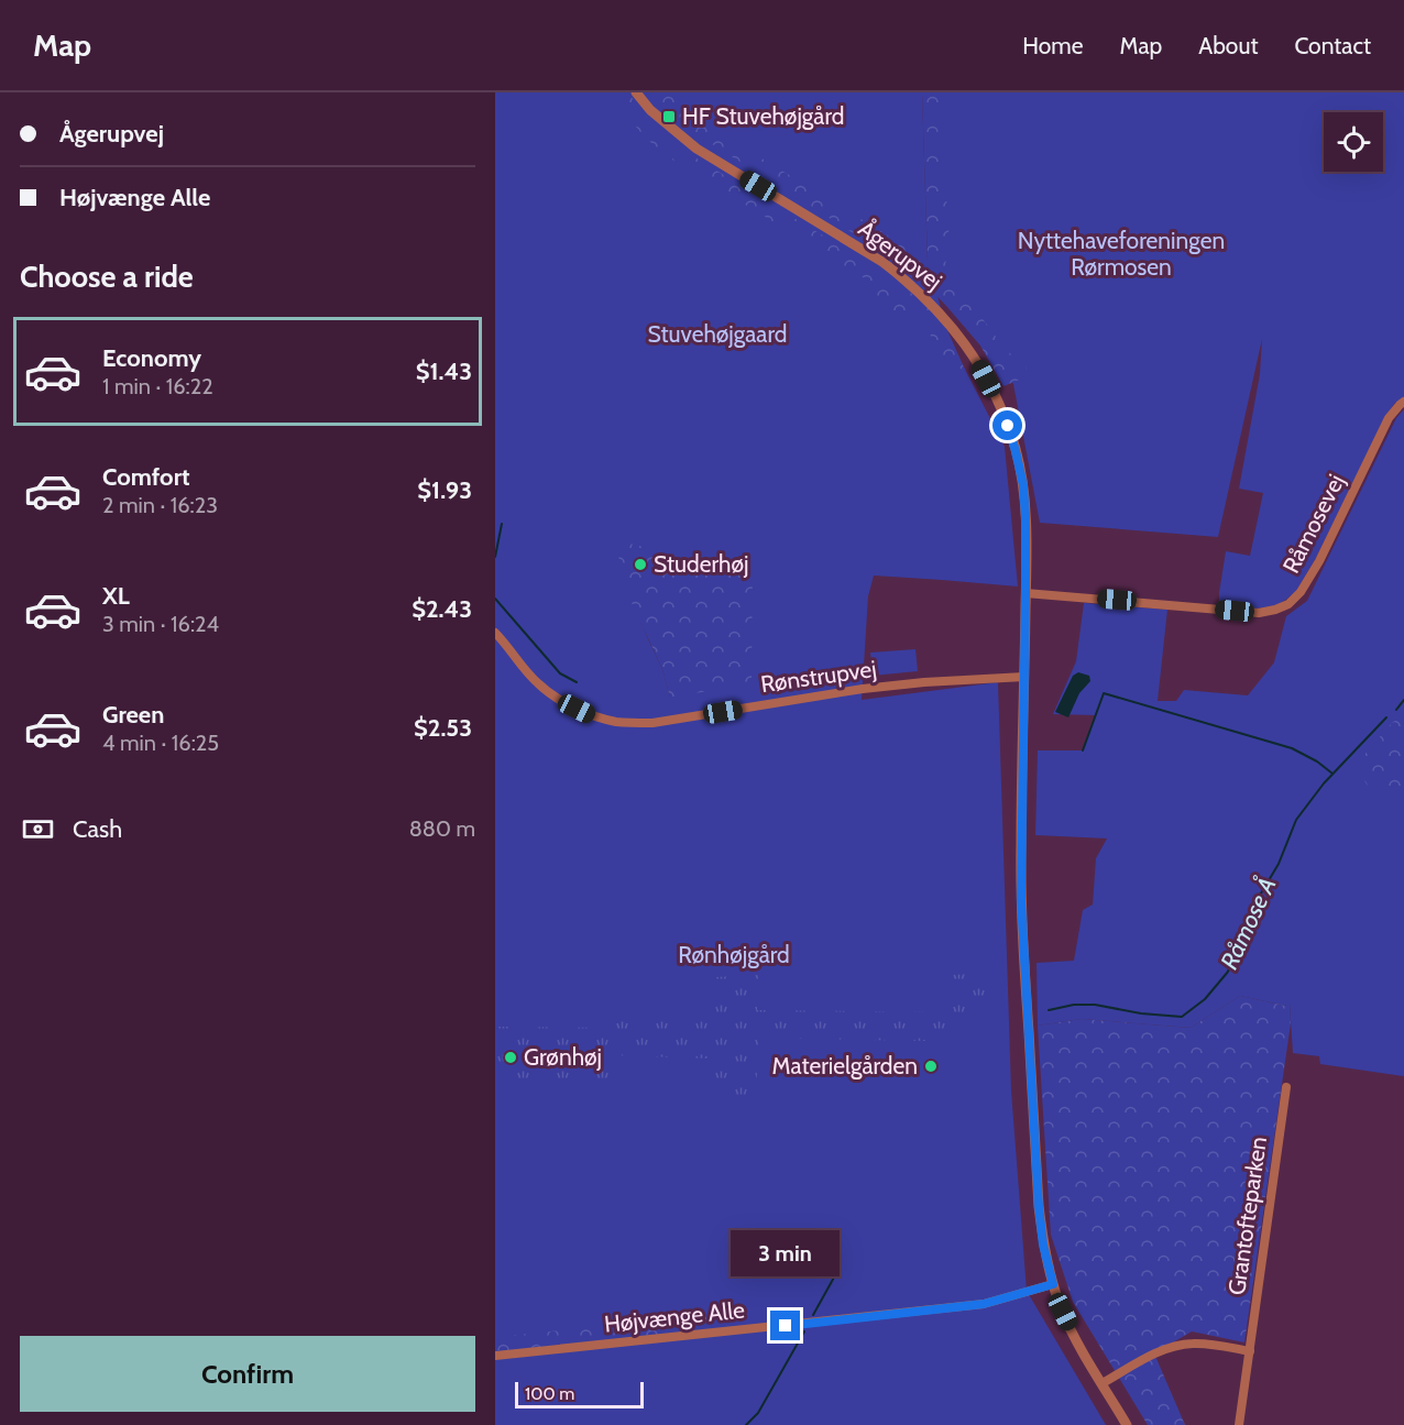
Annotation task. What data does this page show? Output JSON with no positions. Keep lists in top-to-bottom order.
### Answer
{
  "streets": {
    "street": [
      "Ågerupvej",
      "Råmosevej",
      "Rønstrupvej",
      "Grantofteparken",
      "Højvænge Alle"
    ]
  },
  "crossings": [
    ["Ågerupvej", "Råmosevej"],
    ["Ågerupvej", "Rønstrupvej"],
    ["Ågerupvej", "Højvænge Alle"]
  ],
  "water": ["Råmose Å"],
  "parks": ["Nyttehaveforeningen Rørmosen", "Stuvehøjgaard", "Rønhøjgård"],
  "places": {
    "transit": ["HF Stuvehøjgård"],
    "other": ["Studerhøj", "Grønhøj", "Materielgården"]
  },
  "scale_bar": "100 m",
  "page": {
    "header": "Map",
    "nav": [
      "Home",
      "Map",
      "About",
      "Contact"
    ],
    "banner": ["Ågerupvej", "Højvænge Alle"],
    "heading": "Choose a ride",
    "list": [
      {
        "name": "Economy",
        "note": "1 min · 16:22",
        "value": "$1.43"
      },
      {
        "name": "Comfort",
        "note": "2 min · 16:23",
        "value": "$1.93"
      },
      {
        "name": "XL",
        "note": "3 min · 16:24",
        "value": "$2.43"
      },
      {
        "name": "Green",
        "note": "4 min · 16:25",
        "value": "$2.53"
      }
    ],
    "pay": ["Cash", "880 m"],
    "bubble": "3 min",
    "buttons": "Confirm",
    "scale": "100 m"
  }
}
